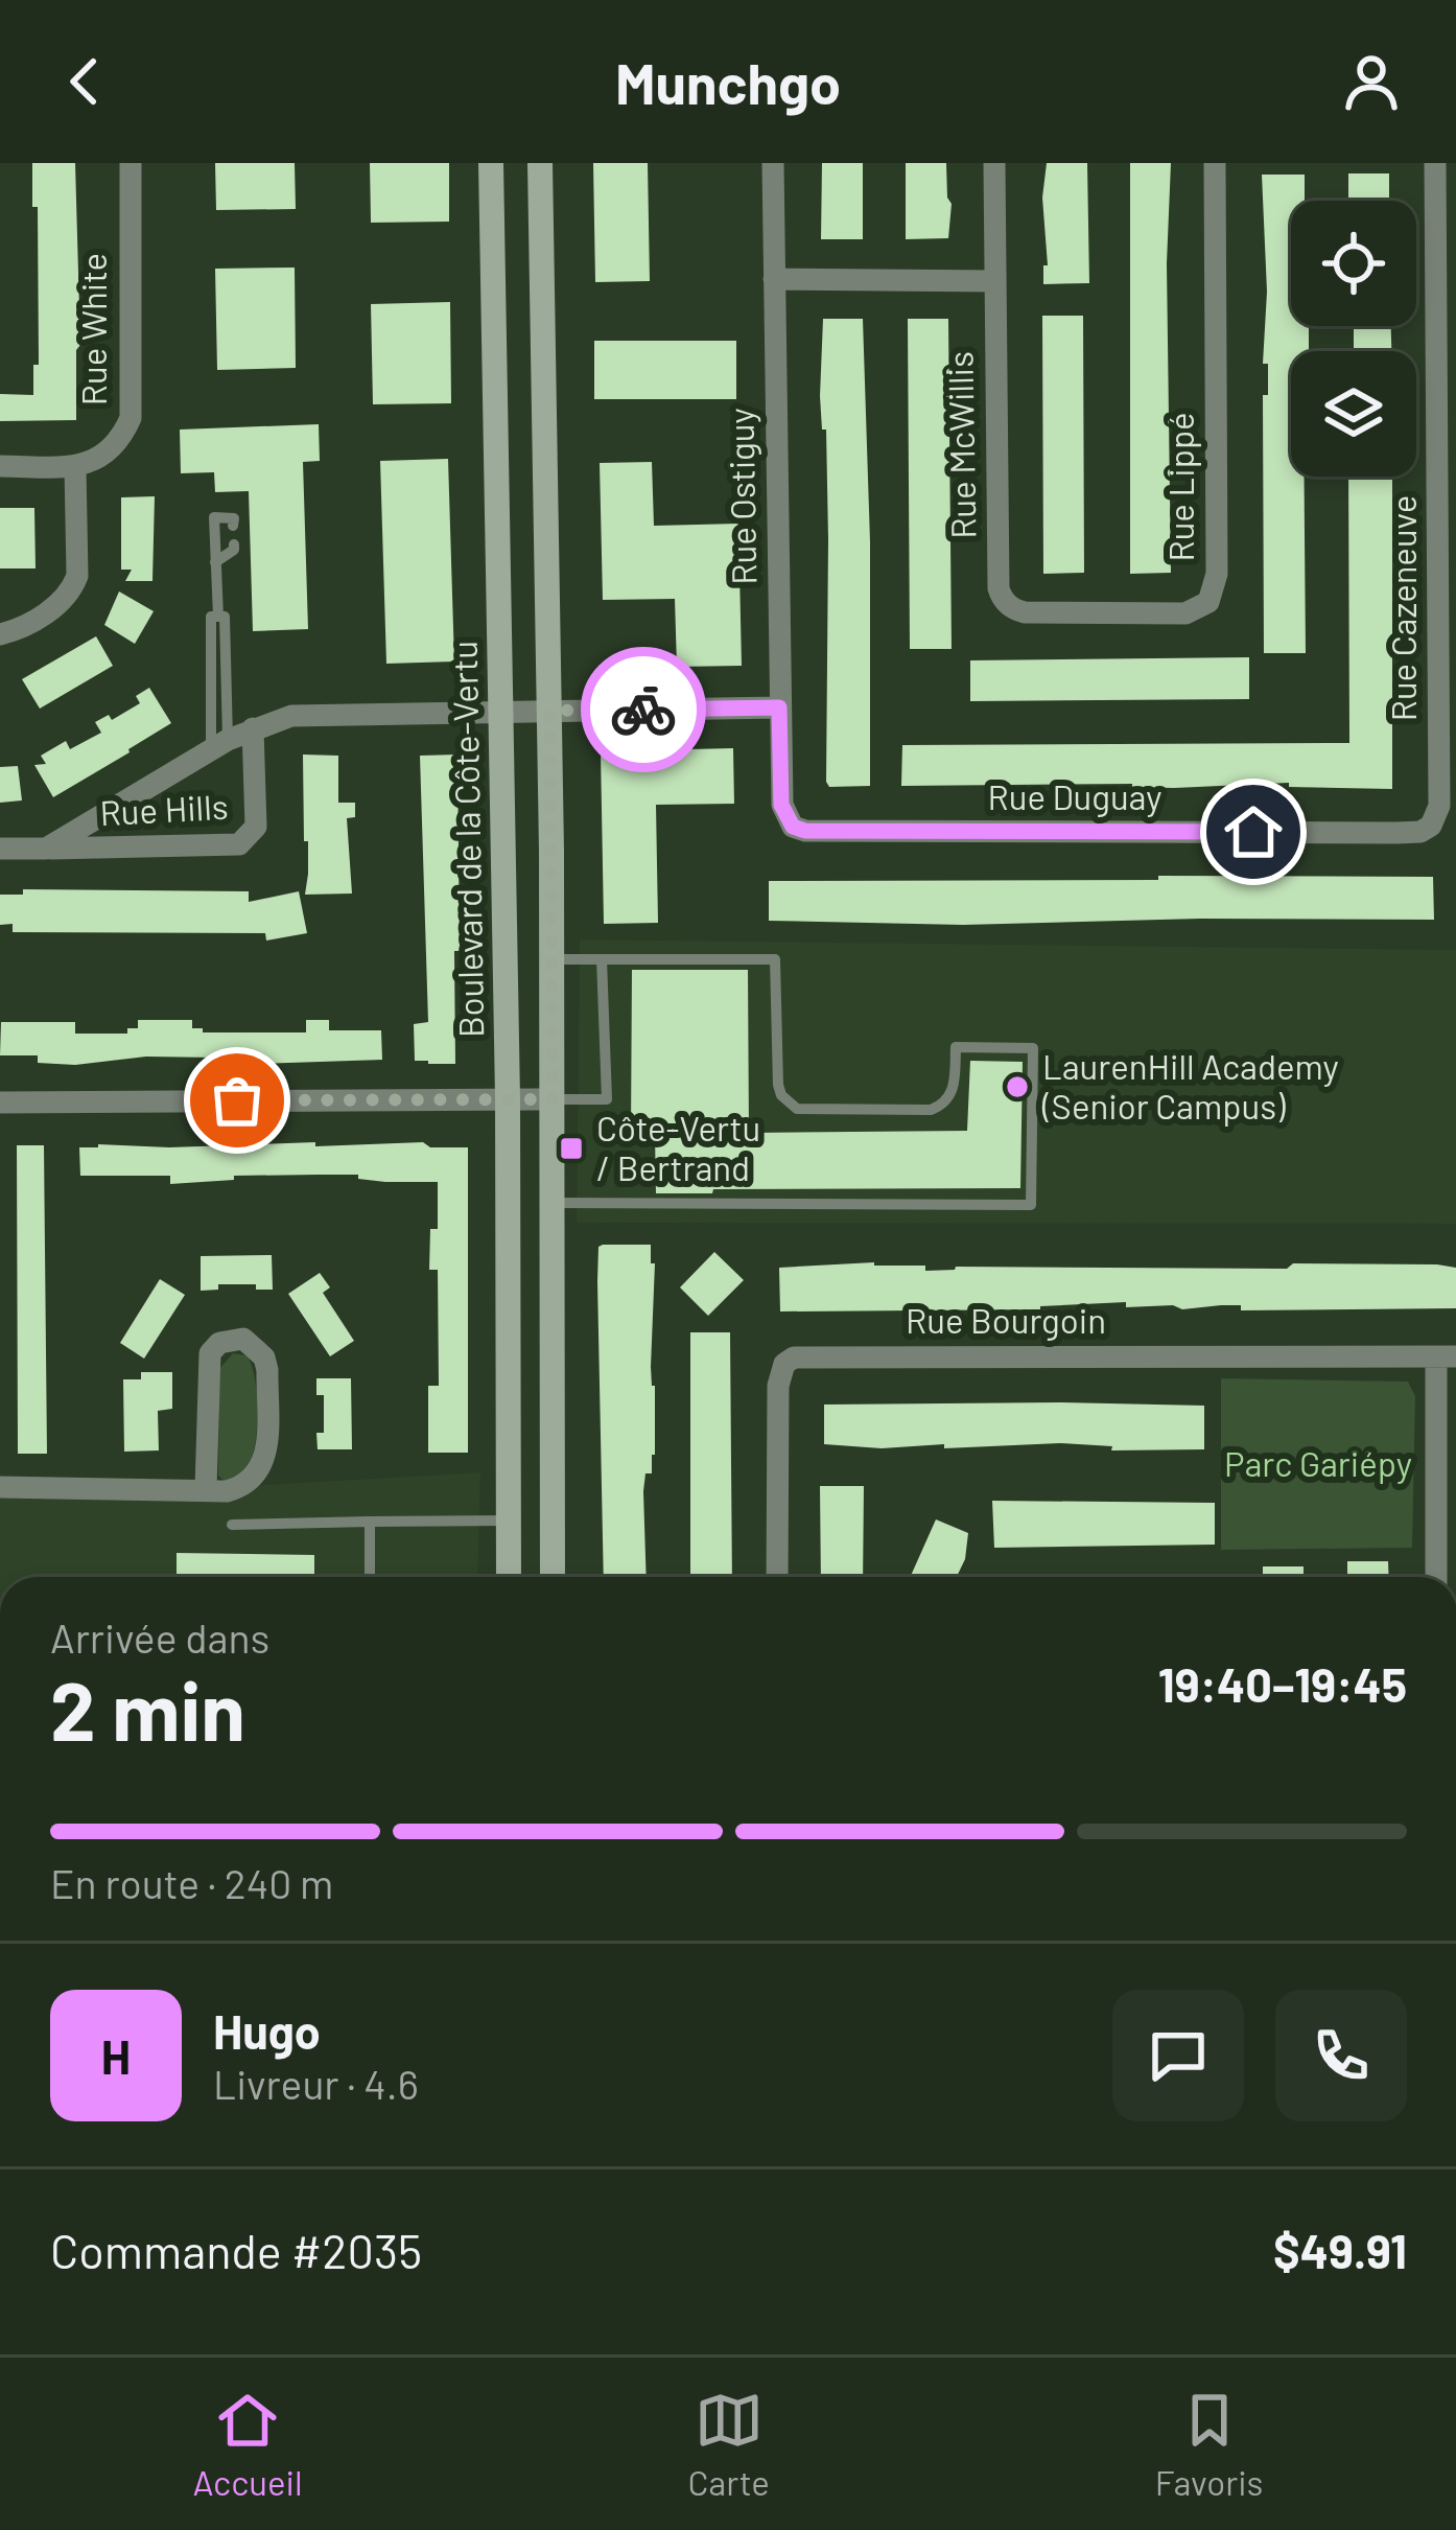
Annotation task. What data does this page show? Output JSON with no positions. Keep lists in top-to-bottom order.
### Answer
{
  "streets": {
    "main road": ["Boulevard de la Côte-Vertu"],
    "street": [
      "Rue White",
      "Rue McWillis",
      "Rue Lippé",
      "Rue Ostiguy",
      "Rue Cazeneuve",
      "Rue Duguay",
      "Rue Hills",
      "Rue Bourgoin"
    ]
  },
  "crossings": [
    ["Rue McWillis", "Rue Lippé"],
    ["Rue Ostiguy", "Rue Duguay"],
    ["Rue Cazeneuve", "Rue Duguay"],
    ["Rue Hills", "Boulevard de la Côte-Vertu"]
  ],
  "parks": ["Parc Gariépy"],
  "places": {
    "other": ["LaurenHill Academy (Senior Campus)"],
    "transit": ["Côte-Vertu / Bertrand"]
  },
  "page": {
    "header": "Munchgo",
    "heading": ["2 min", "Arrivée dans", "19:40–19:45"],
    "panel": [
      "Hugo",
      "Livreur · 4.6",
      "Commande #2035",
      "$49.91"
    ],
    "bar": "En route · 240 m",
    "round": "H",
    "tabs": ["Accueil", "Carte", "Favoris"]
  }
}
